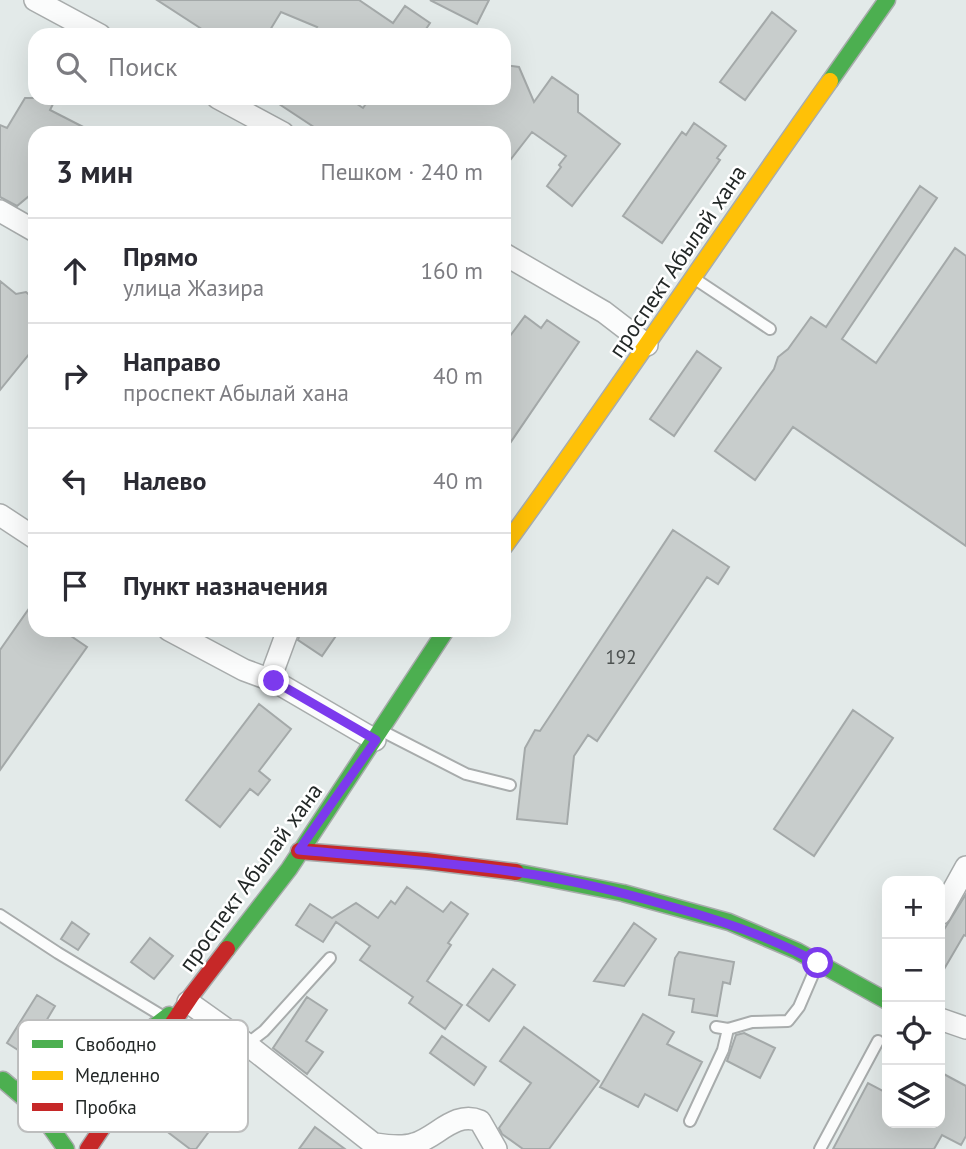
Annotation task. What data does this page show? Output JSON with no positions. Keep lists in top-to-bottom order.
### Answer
{
  "streets": {
    "main road": ["проспект Абылай хана"]
  },
  "house_numbers": ["192"],
  "legend": ["Свободно", "Медленно", "Пробка"],
  "page": {
    "search": "Поиск",
    "heading": ["3 мин", "Пешком · 240 m"],
    "list": [
      ["Прямо", "улица Жазира", "160 m"],
      ["Направо", "проспект Абылай хана", "40 m"],
      ["Налево", "40 m"],
      "Пункт назначения"
    ],
    "map_buttons": ["+", "−"]
  }
}
